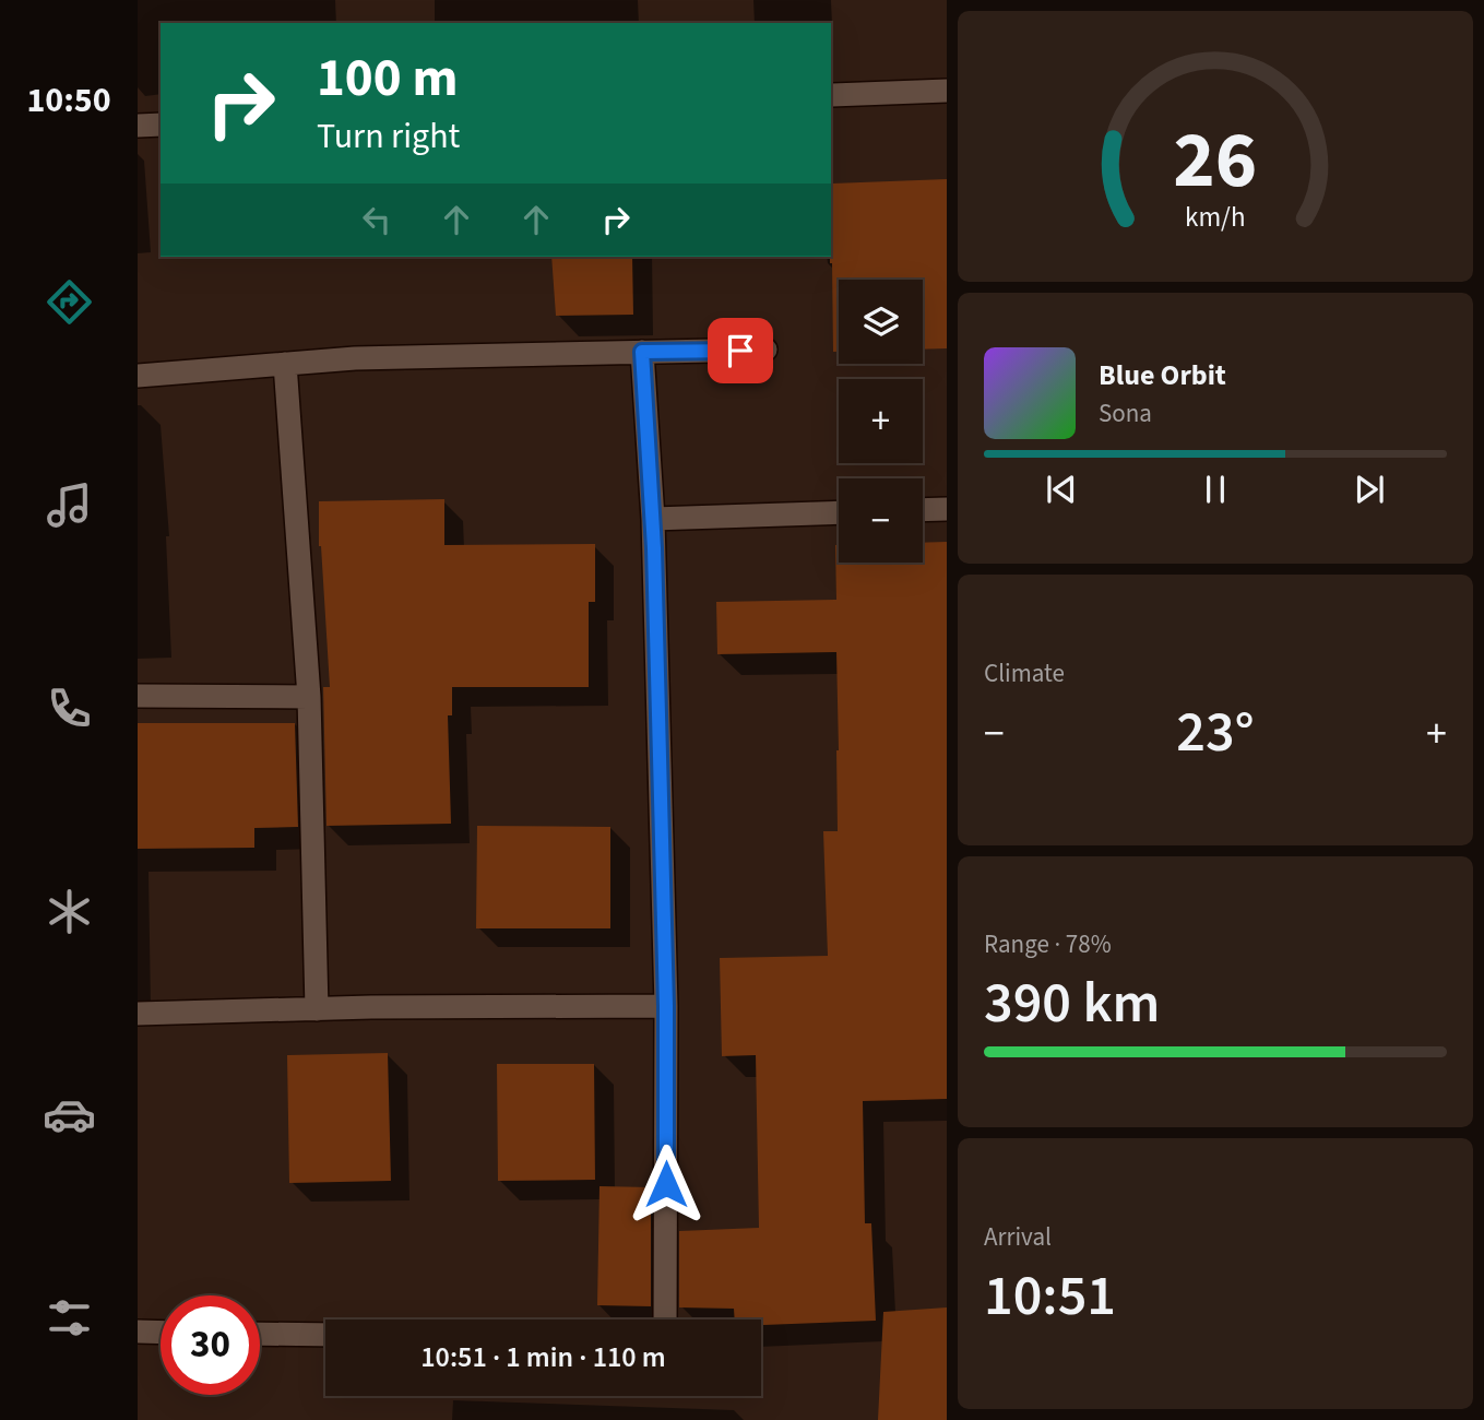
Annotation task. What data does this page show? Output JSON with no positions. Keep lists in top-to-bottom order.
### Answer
{
  "page": {
    "tabs": "10:50",
    "turn": ["100 m", "Turn right"],
    "map_buttons": ["+", "−"],
    "song": ["Blue Orbit", "Sona"],
    "tile": [
      "Climate",
      ["Range · 78%", "390 km"],
      ["Arrival", "10:51"]
    ],
    "heat": ["−", "23°", "+"],
    "limit": "30",
    "trip": "10:51 · 1 min · 110 m",
    "gauge": ["26", "km/h"]
  }
}
